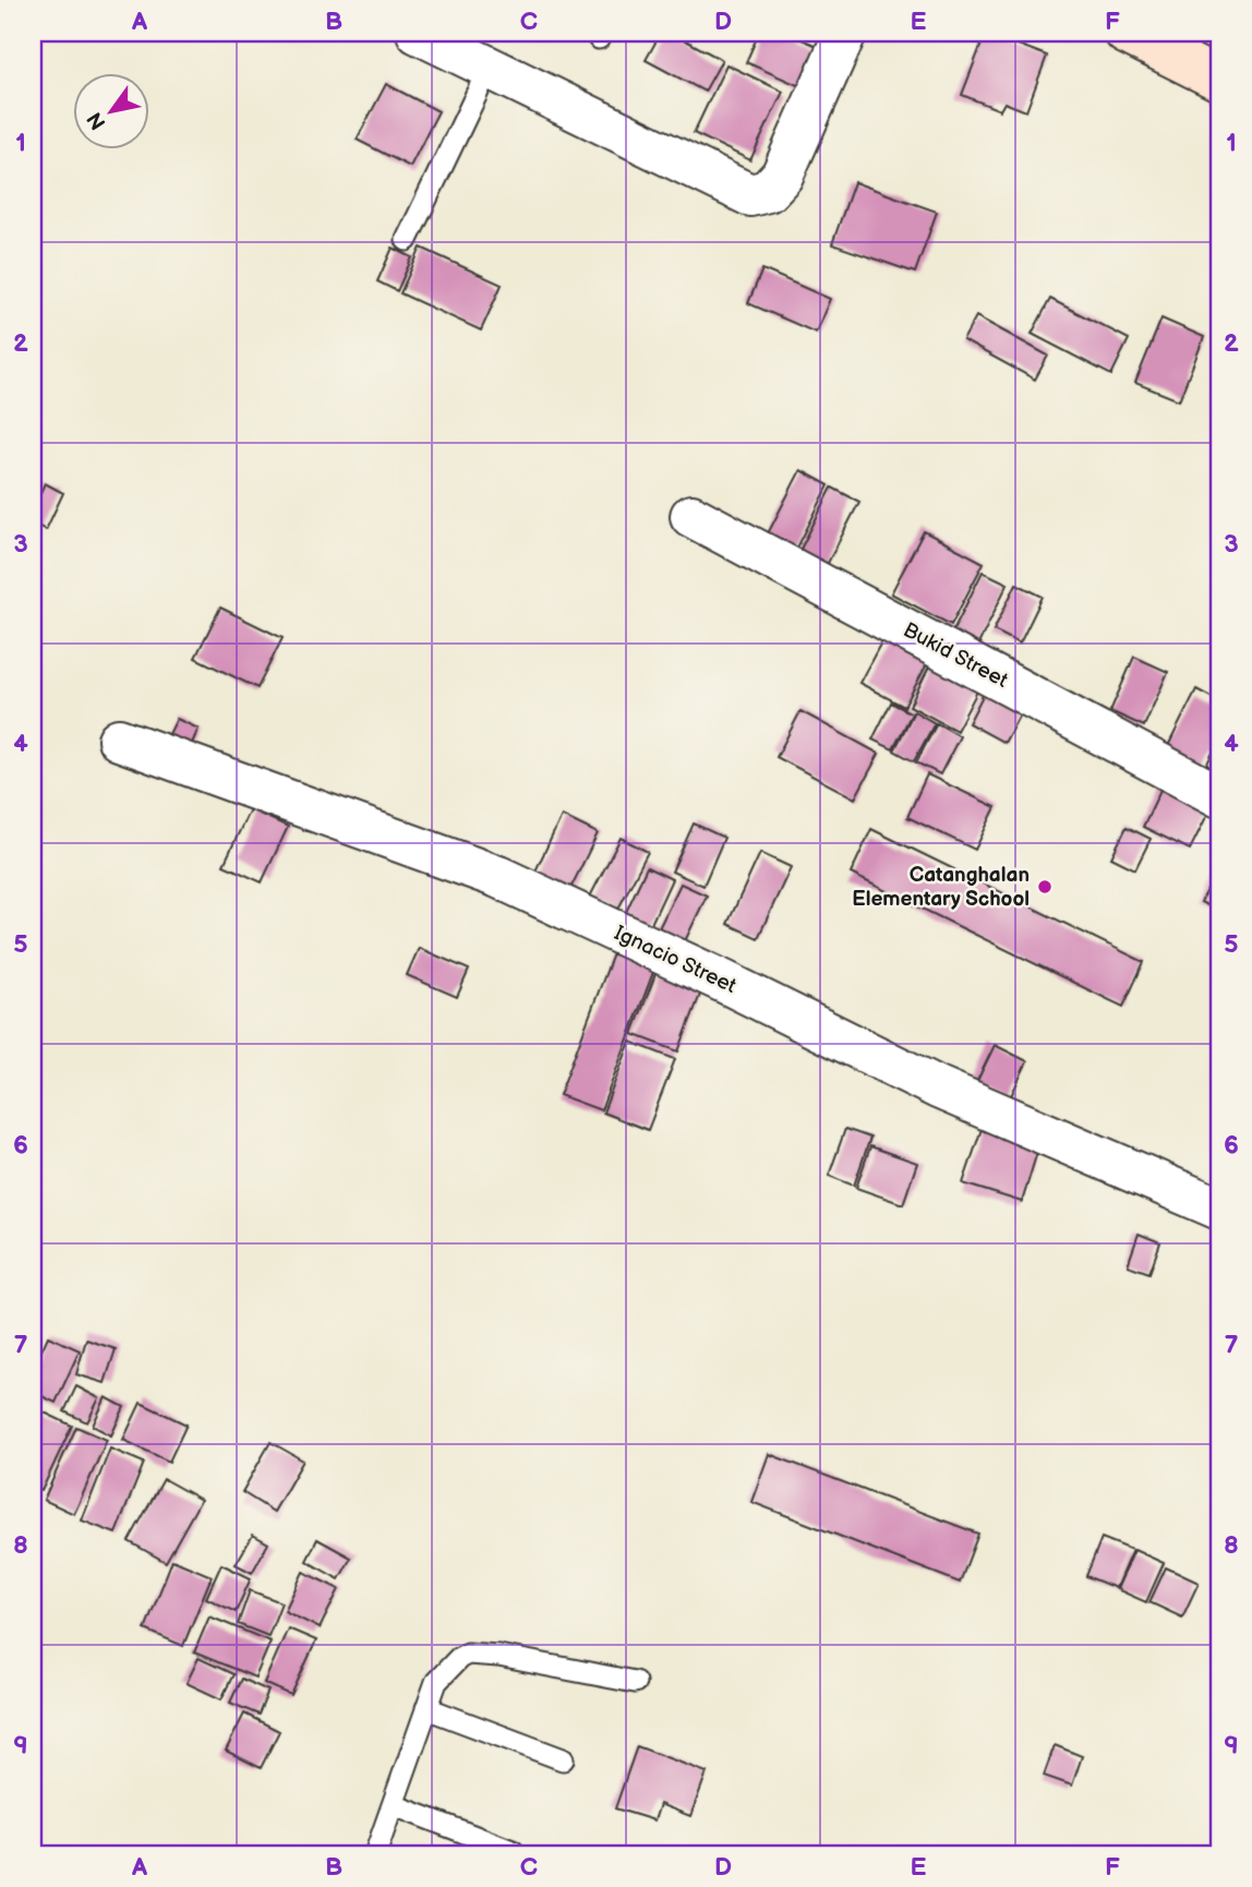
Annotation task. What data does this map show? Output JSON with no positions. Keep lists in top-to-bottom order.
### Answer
{
  "streets": {
    "street": ["Bukid Street", "Ignacio Street"]
  },
  "places": ["Catanghalan Elementary School"],
  "north": "bottom left",
  "grid": {
    "columns": [
      "A",
      "B",
      "C",
      "D",
      "E",
      "F"
    ],
    "rows": [
      "1",
      "2",
      "3",
      "4",
      "5",
      "6",
      "7",
      "8",
      "9"
    ]
  }
}
